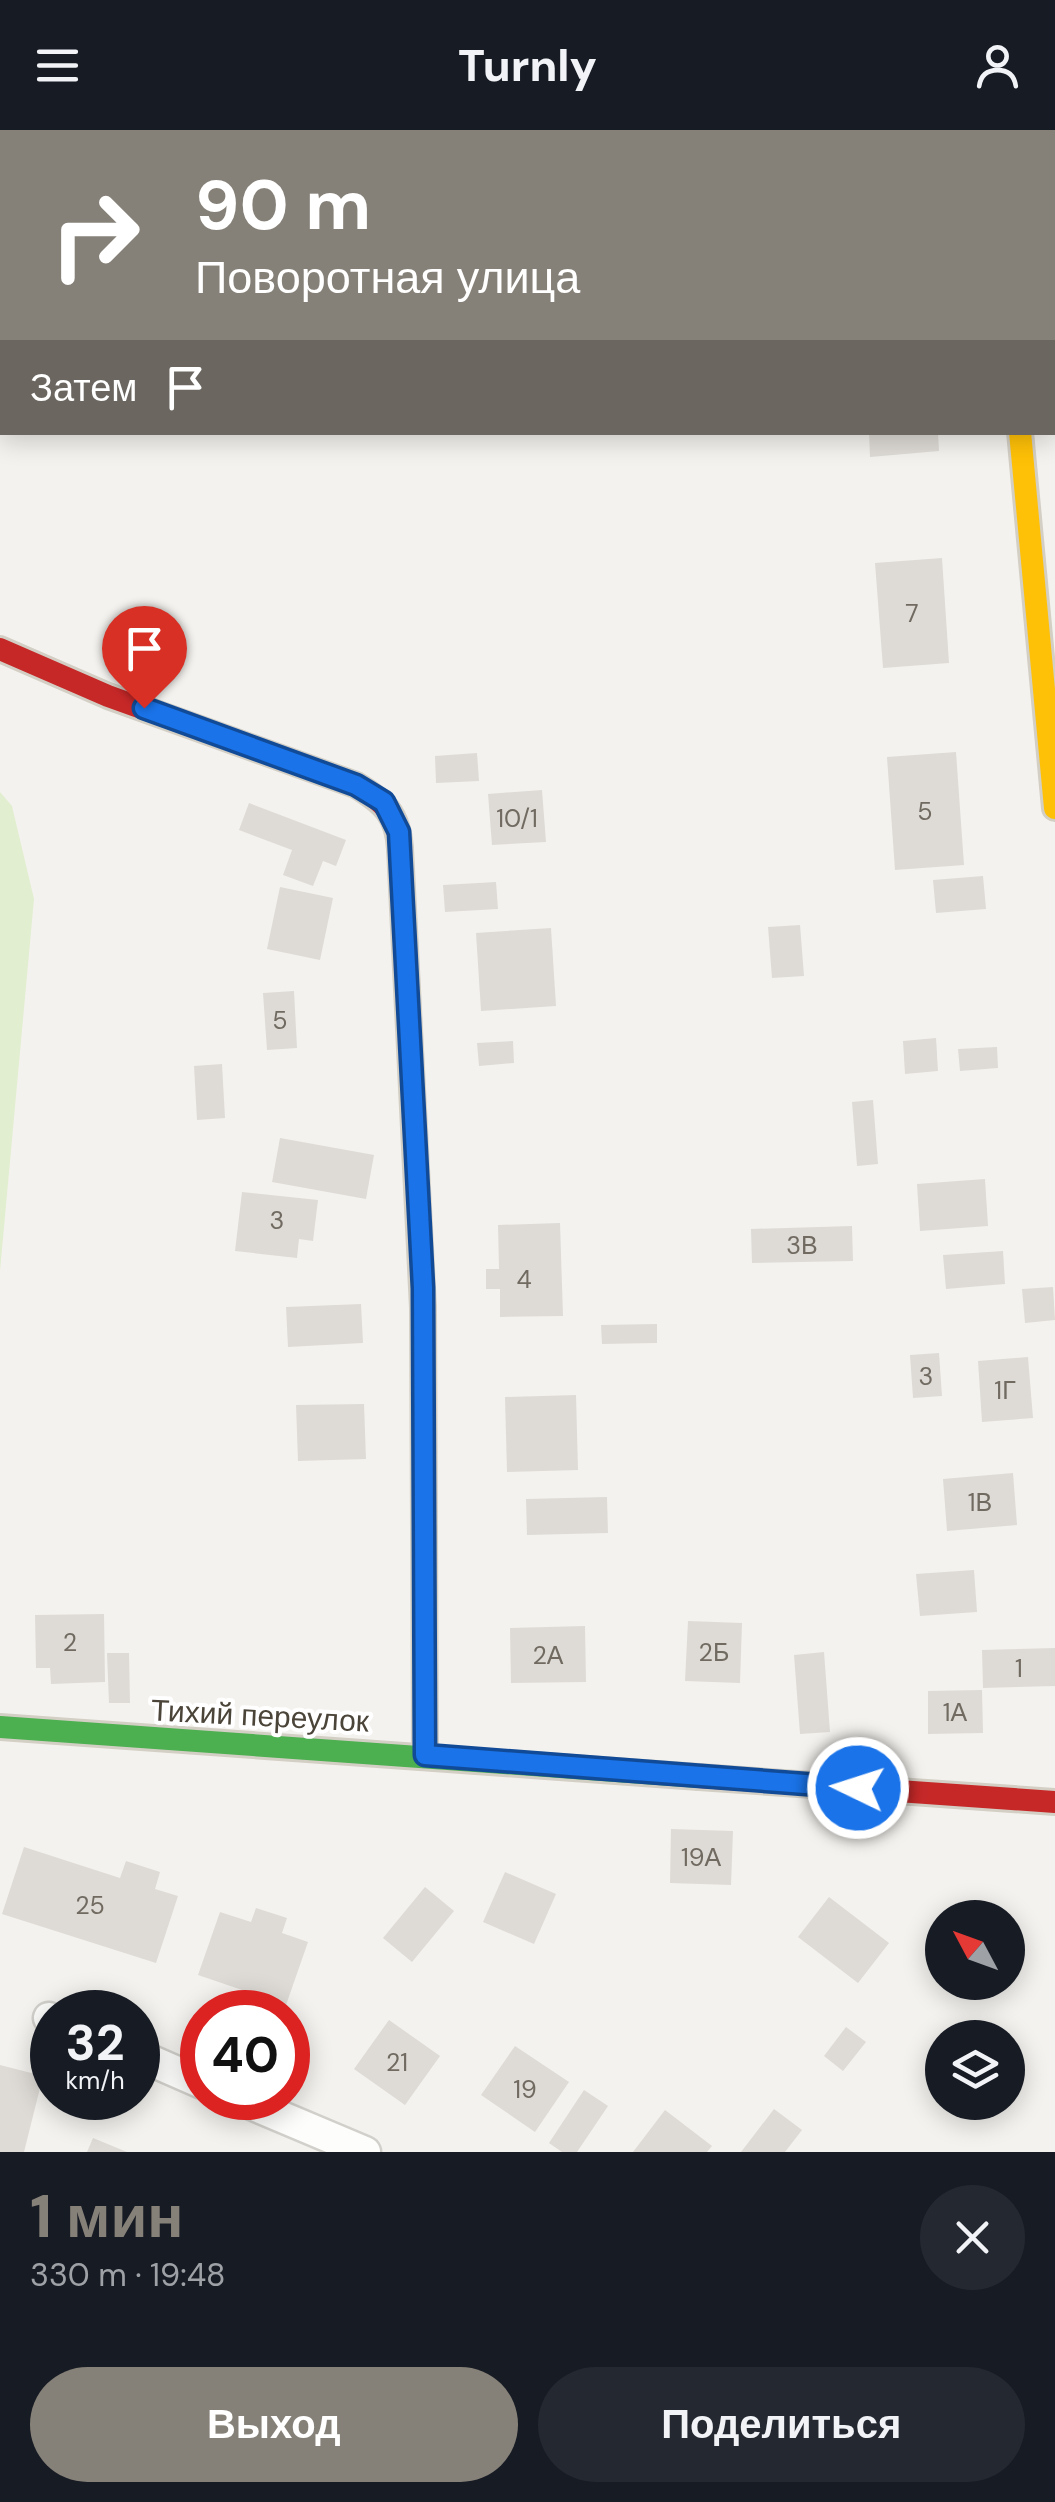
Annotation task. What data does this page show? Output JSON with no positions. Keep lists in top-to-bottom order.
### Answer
{
  "streets": {
    "street": ["Тихий переулок"]
  },
  "house_numbers": [
    "7",
    "5",
    "10/1",
    "5",
    "3",
    "3В",
    "4",
    "3",
    "1Г",
    "1В",
    "2",
    "2Б",
    "2А",
    "1",
    "1А",
    "19А",
    "25",
    "21",
    "19"
  ],
  "north": "top left",
  "page": {
    "header": "Turnly",
    "turn": ["90 m", "Поворотная улица"],
    "then": "Затем",
    "speed": "32 km/h",
    "limit": "40",
    "heading": ["1 мин", "330 m · 19:48"],
    "buttons": ["Выход", "Поделиться"]
  }
}
